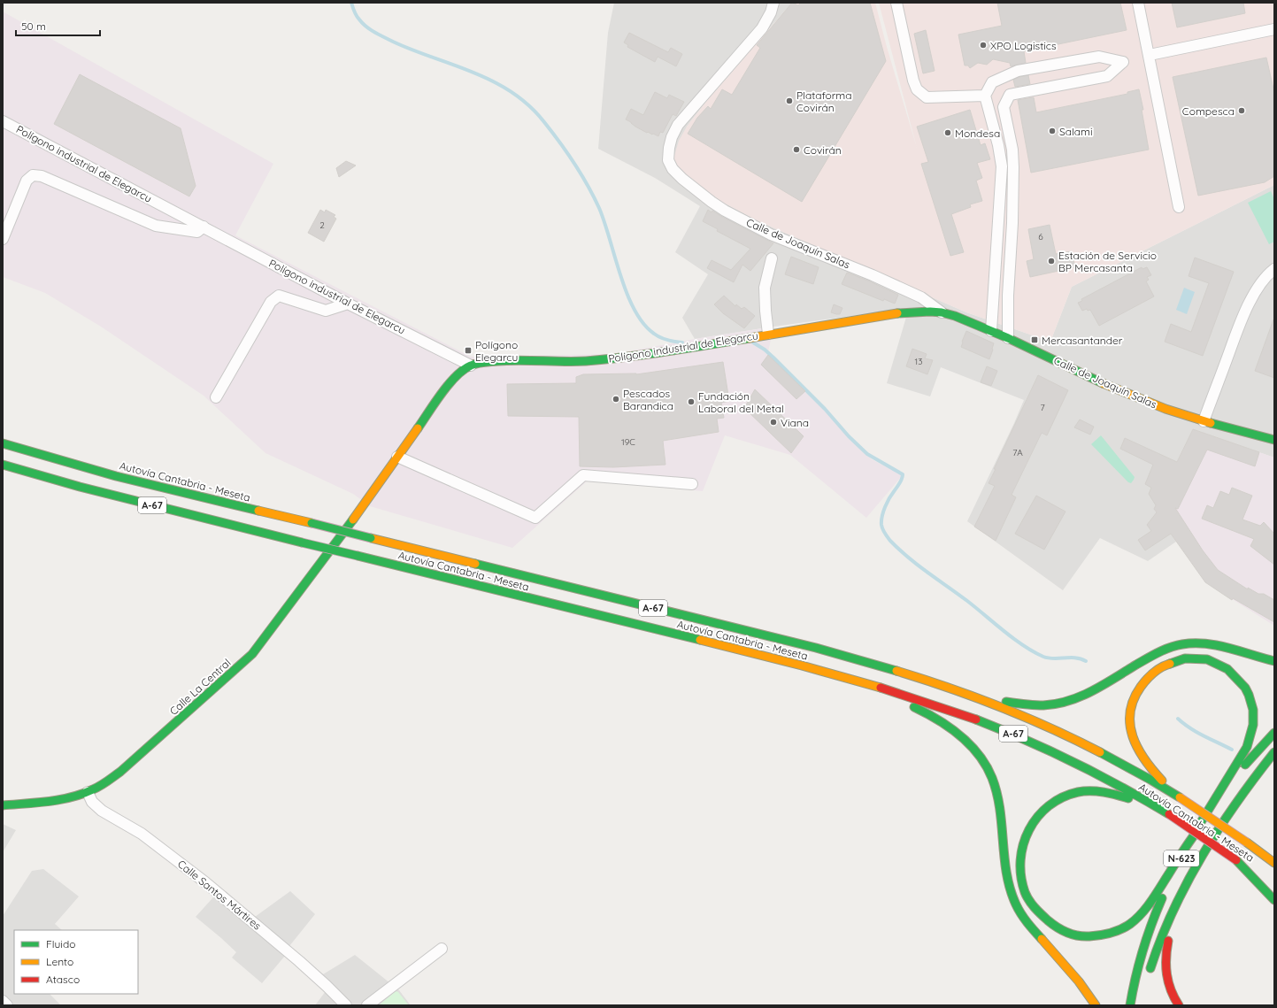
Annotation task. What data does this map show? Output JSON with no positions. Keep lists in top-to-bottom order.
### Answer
{
  "streets": {
    "main road": [
      "Polígono industrial de Elegarcu",
      "Calle de Joaquín Salas",
      "Autovía Cantabria - Meseta",
      "A-67",
      "Calle La Central",
      "N-623"
    ],
    "street": ["Calle Santos Mártires"]
  },
  "crossings": [
    ["Polígono industrial de Elegarcu", "Calle de Joaquín Salas"],
    ["Polígono industrial de Elegarcu", "Calle La Central"],
    ["Calle La Central", "Calle Santos Mártires"]
  ],
  "places": {
    "other": [
      "XPO Logistics",
      "Plataforma Covirán",
      "Compesca",
      "Salami",
      "Mondesa",
      "Covirán",
      "Estación de Servicio BP Mercasanta",
      "Pescados Barandica",
      "Fundación Laboral del Metal",
      "Viana"
    ],
    "transit": ["Mercasantander", "Polígono Elegarcu"]
  },
  "house_numbers": [
    "2",
    "6",
    "13",
    "7",
    "19C",
    "7A"
  ],
  "legend": ["Fluido", "Lento", "Atasco"],
  "scale_bar": "50 m"
}
